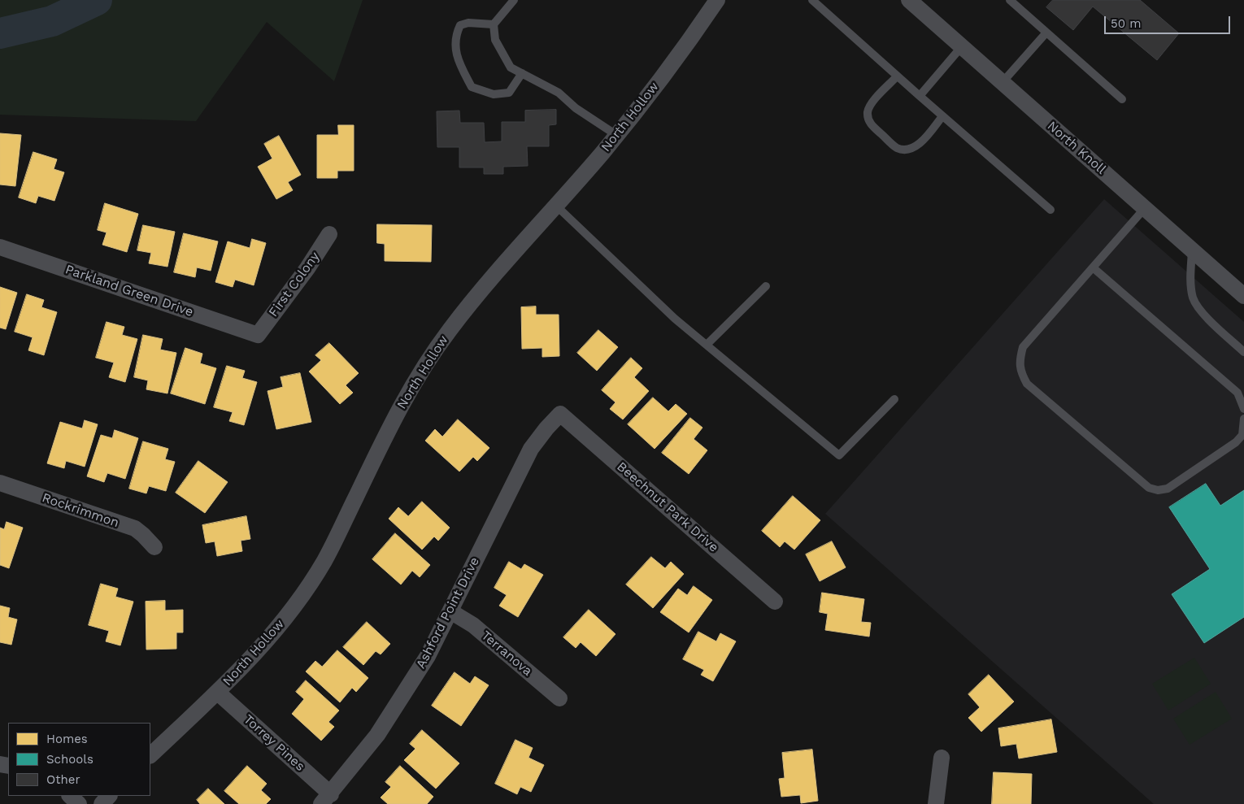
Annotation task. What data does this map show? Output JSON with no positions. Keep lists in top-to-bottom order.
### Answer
{
  "streets": {
    "street": [
      "North Hollow",
      "North Knoll",
      "First Colony",
      "Parkland Green Drive",
      "Beechnut Park Drive",
      "Rockrimmon",
      "Ashford Point Drive",
      "Terranova",
      "Torrey Pines"
    ]
  },
  "crossings": [
    ["North Hollow", "Torrey Pines"],
    ["First Colony", "Parkland Green Drive"],
    ["Beechnut Park Drive", "Ashford Point Drive"],
    ["Ashford Point Drive", "Terranova"],
    ["Ashford Point Drive", "Torrey Pines"]
  ],
  "legend": ["Homes", "Schools", "Other"],
  "scale_bar": "50 m"
}
